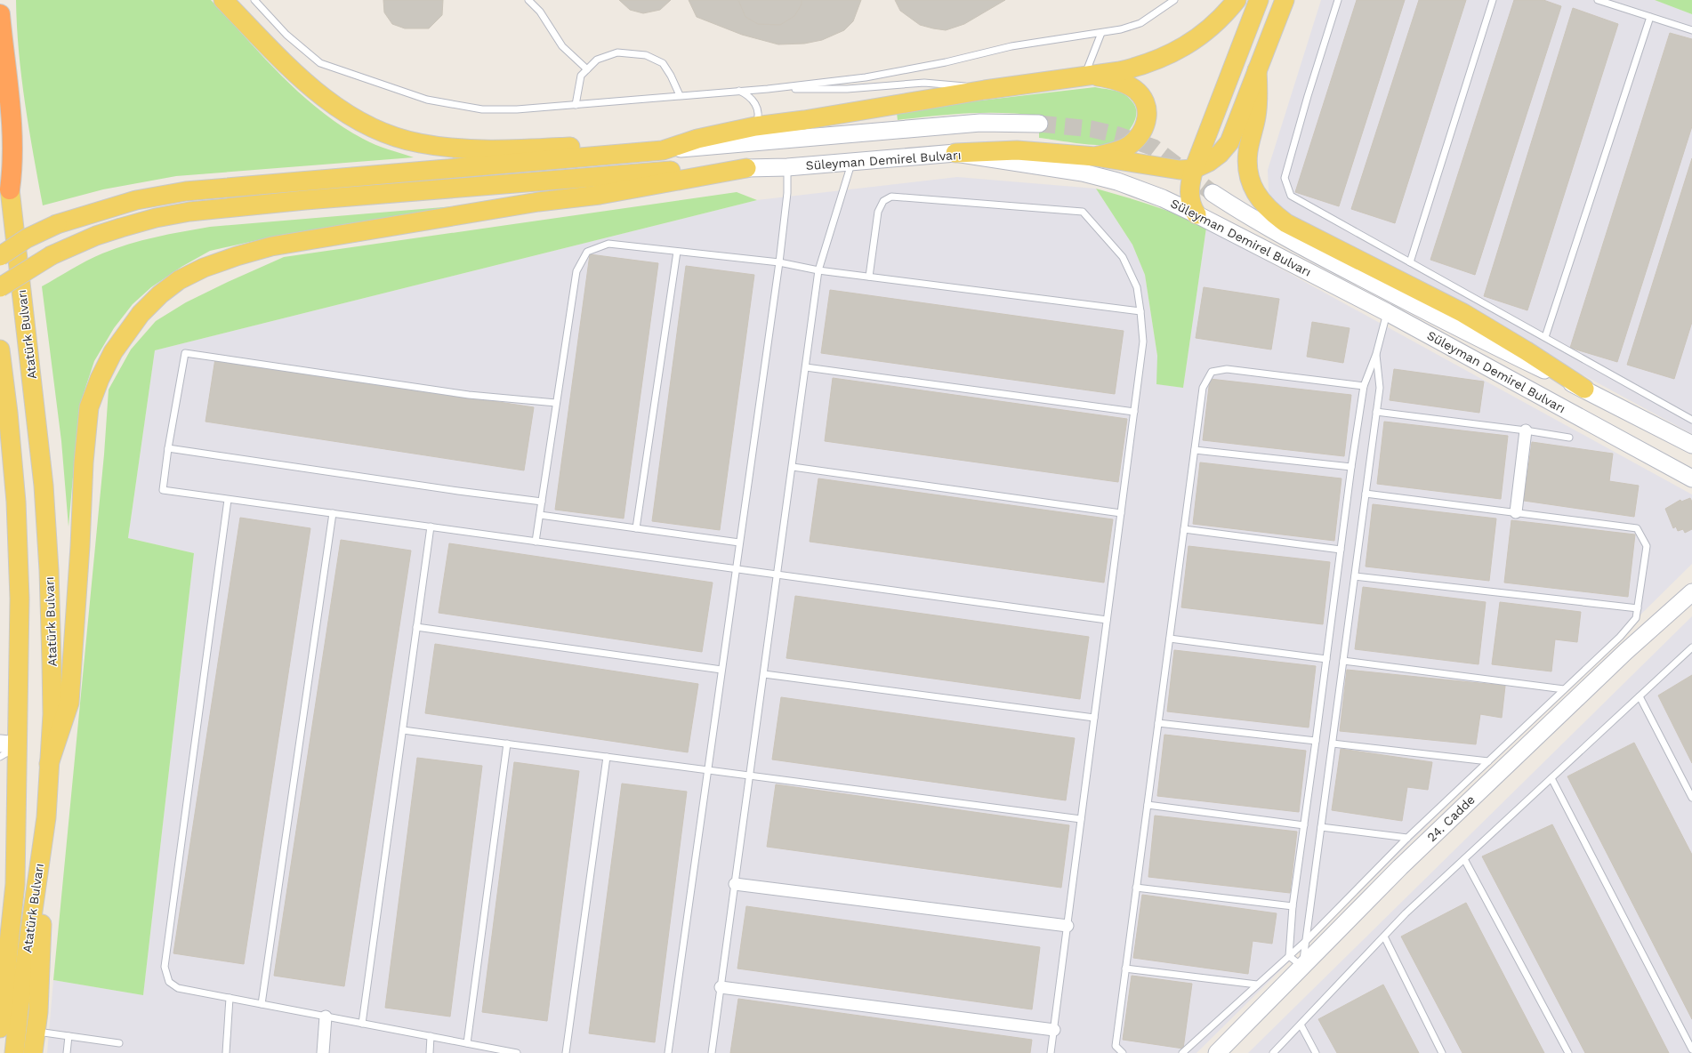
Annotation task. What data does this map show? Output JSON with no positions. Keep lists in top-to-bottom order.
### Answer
{
  "streets": {
    "main road": ["Süleyman Demirel Bulvarı", "Atatürk Bulvarı", "24. Cadde"]
  }
}
